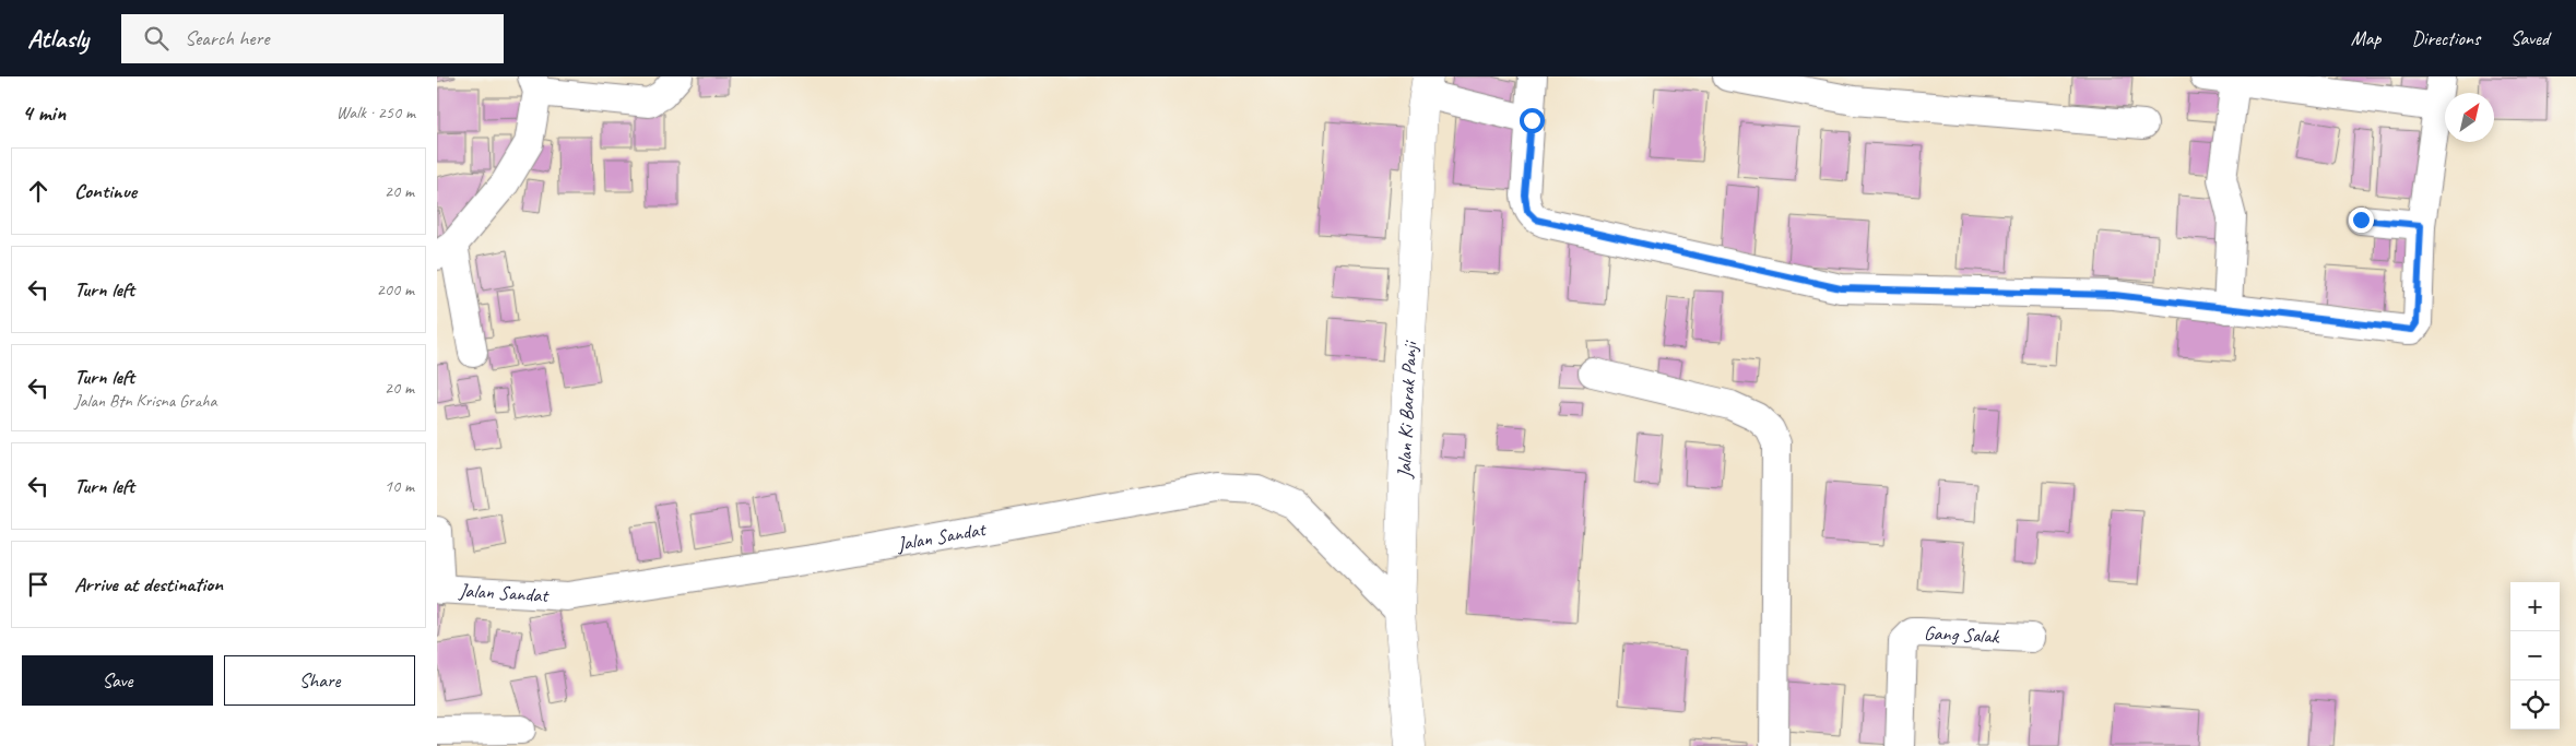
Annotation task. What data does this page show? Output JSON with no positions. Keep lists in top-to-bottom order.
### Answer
{
  "streets": {
    "street": ["Jalan Ki Barak Panji", "Jalan Sandat", "Gang Salak"]
  },
  "crossings": [
    ["Jalan Ki Barak Panji", "Jalan Sandat"]
  ],
  "north": "top right",
  "page": {
    "header": "Atlasly",
    "search": "Search here",
    "nav": ["Map", "Directions", "Saved"],
    "heading": ["4 min", "Walk · 250 m"],
    "list": [
      ["Continue", "20 m"],
      ["Turn left", "200 m"],
      ["Turn left", "Jalan Btn Krisna Graha", "20 m"],
      ["Turn left", "10 m"],
      "Arrive at destination"
    ],
    "map_buttons": ["+", "−"],
    "buttons": ["Save", "Share"]
  }
}
